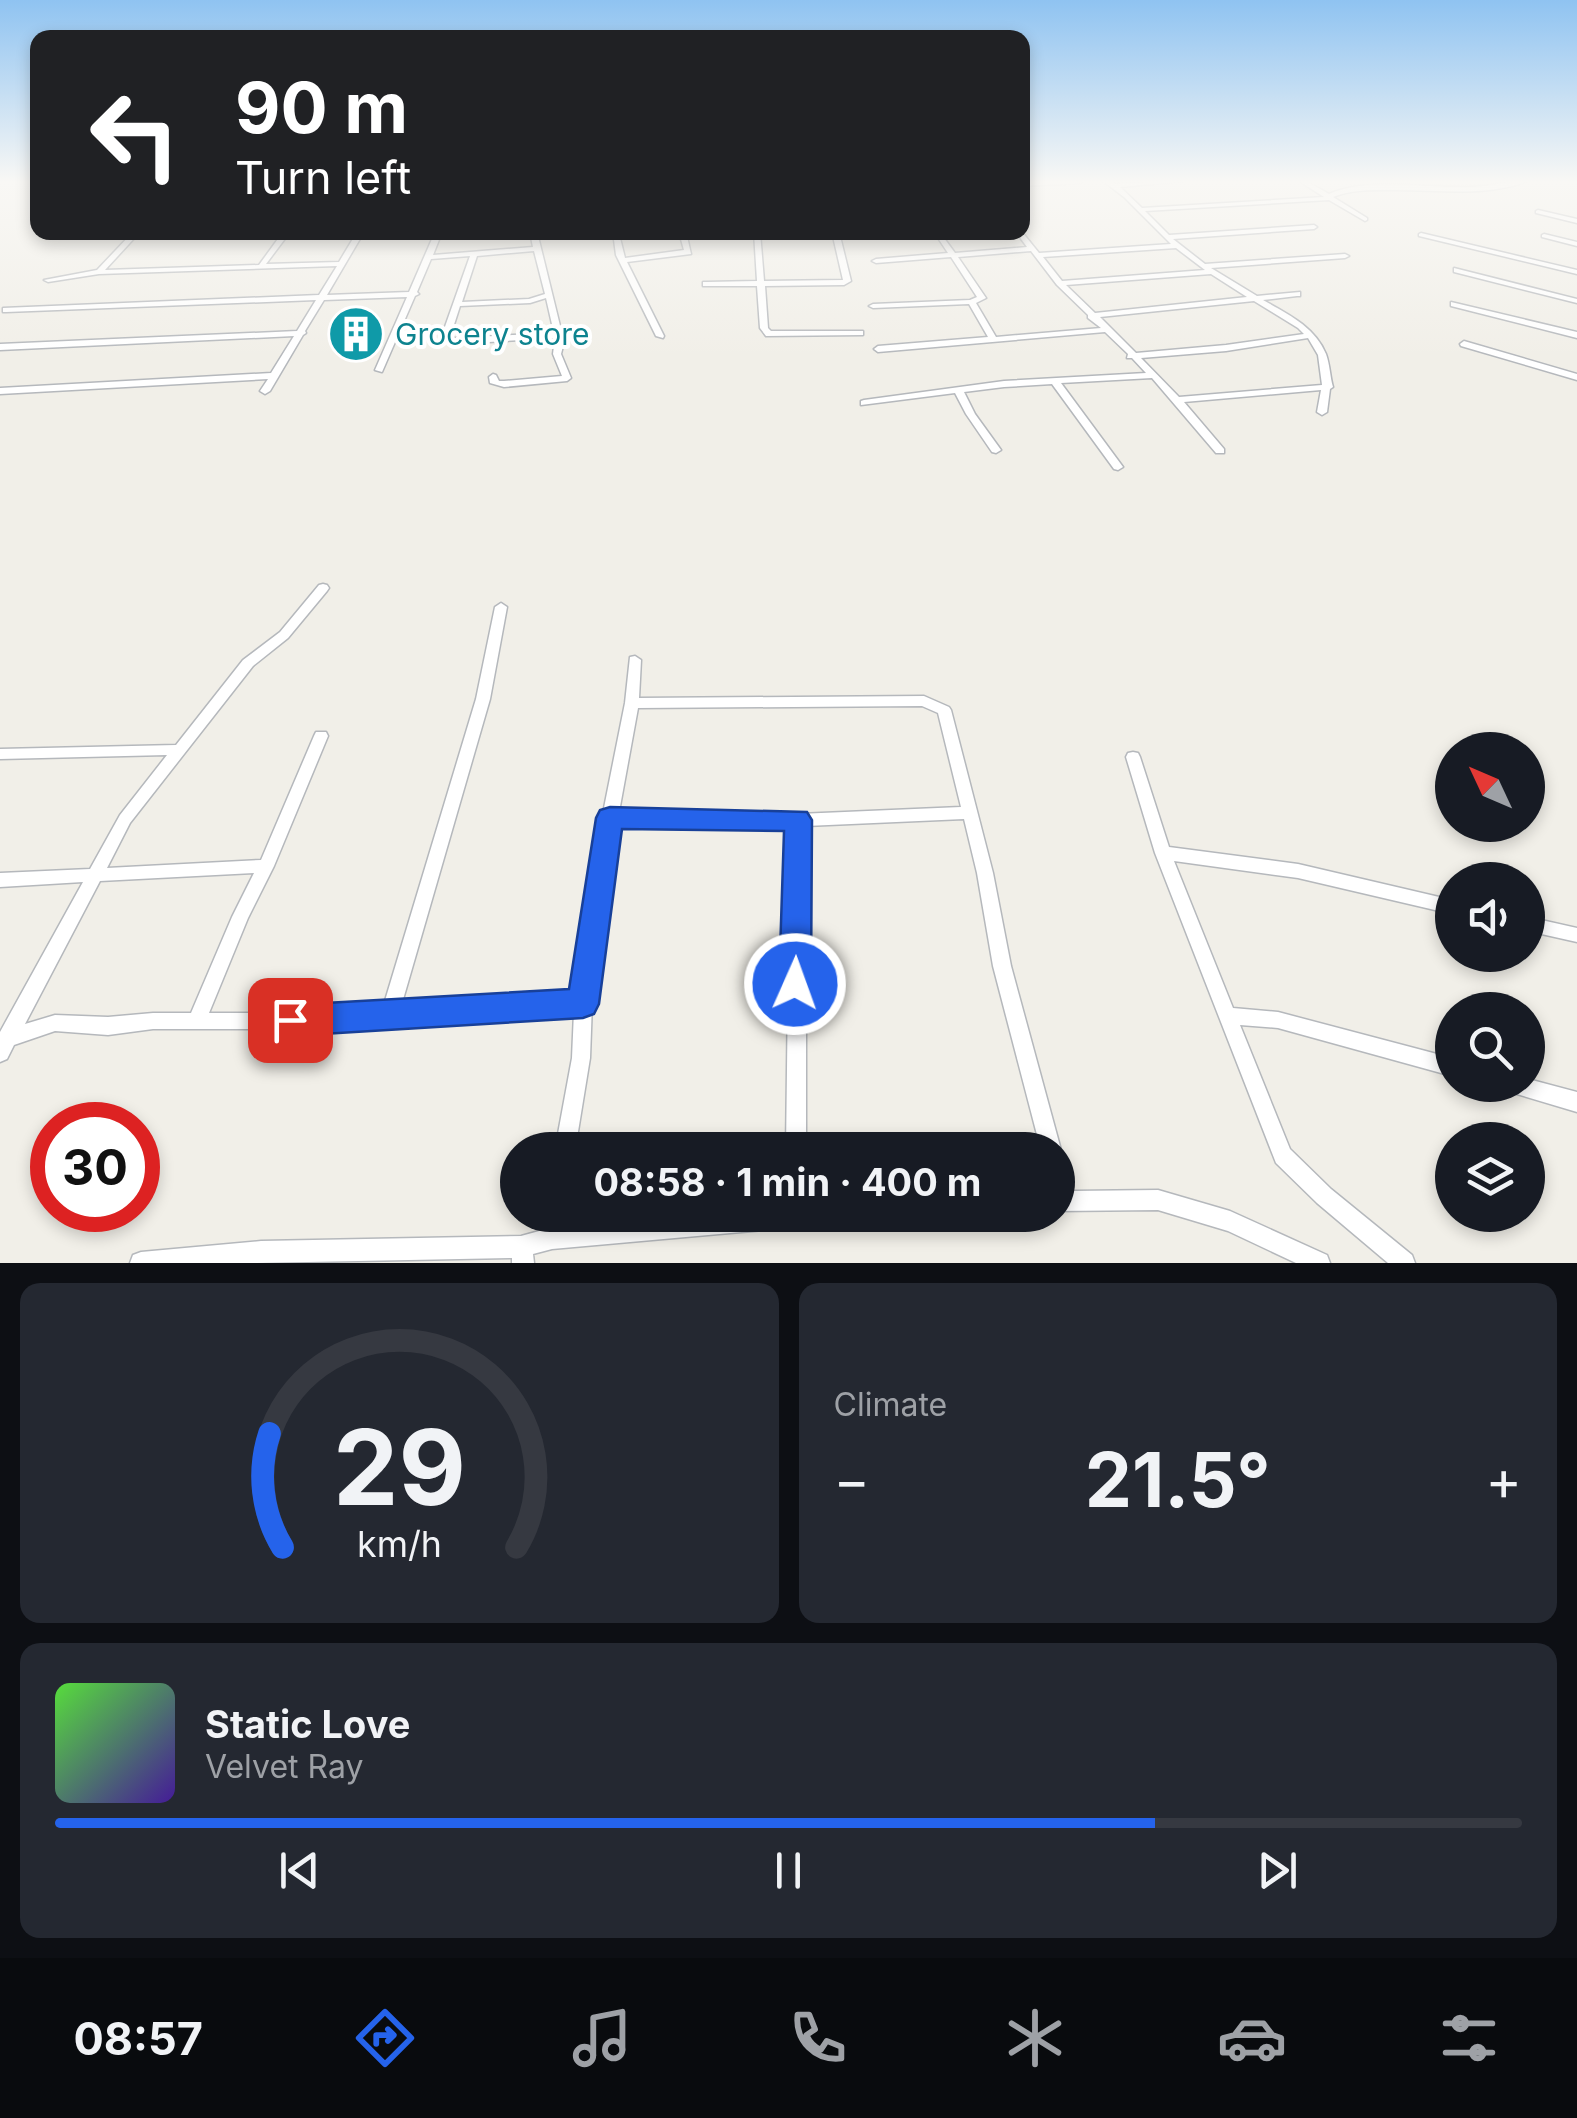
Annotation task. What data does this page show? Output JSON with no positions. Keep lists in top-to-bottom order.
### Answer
{
  "places": {
    "building": ["Grocery store"]
  },
  "north": "top left",
  "page": {
    "turn": ["90 m", "Turn left"],
    "limit": "30",
    "trip": "08:58 · 1 min · 400 m",
    "tile": "Climate",
    "heat": ["−", "21.5°", "+"],
    "song": ["Static Love", "Velvet Ray"],
    "tabs": "08:57",
    "gauge": ["29", "km/h"]
  }
}
